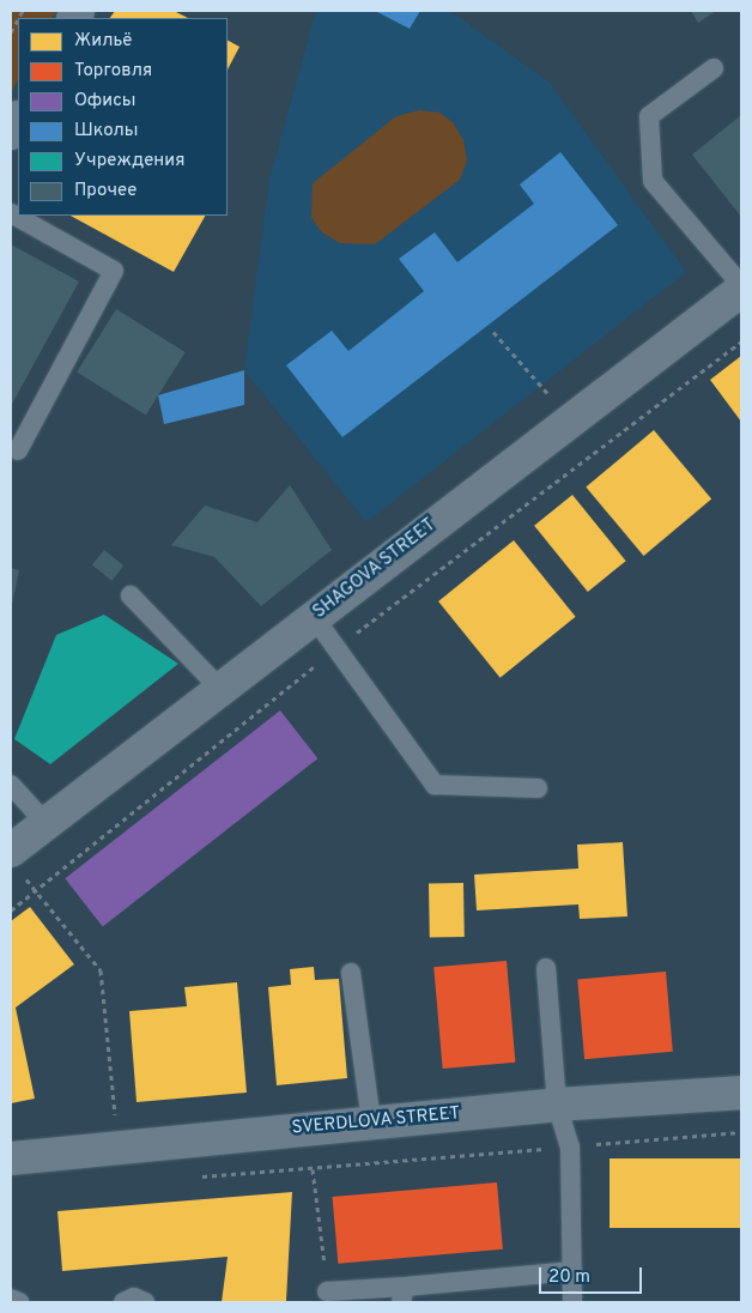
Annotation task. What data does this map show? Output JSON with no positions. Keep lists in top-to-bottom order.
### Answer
{
  "streets": {
    "street": ["SHAGOVA STREET", "SVERDLOVA STREET"]
  },
  "legend": [
    "Жильё",
    "Торговля",
    "Офисы",
    "Школы",
    "Учреждения",
    "Прочее"
  ],
  "scale_bar": "20 m"
}
